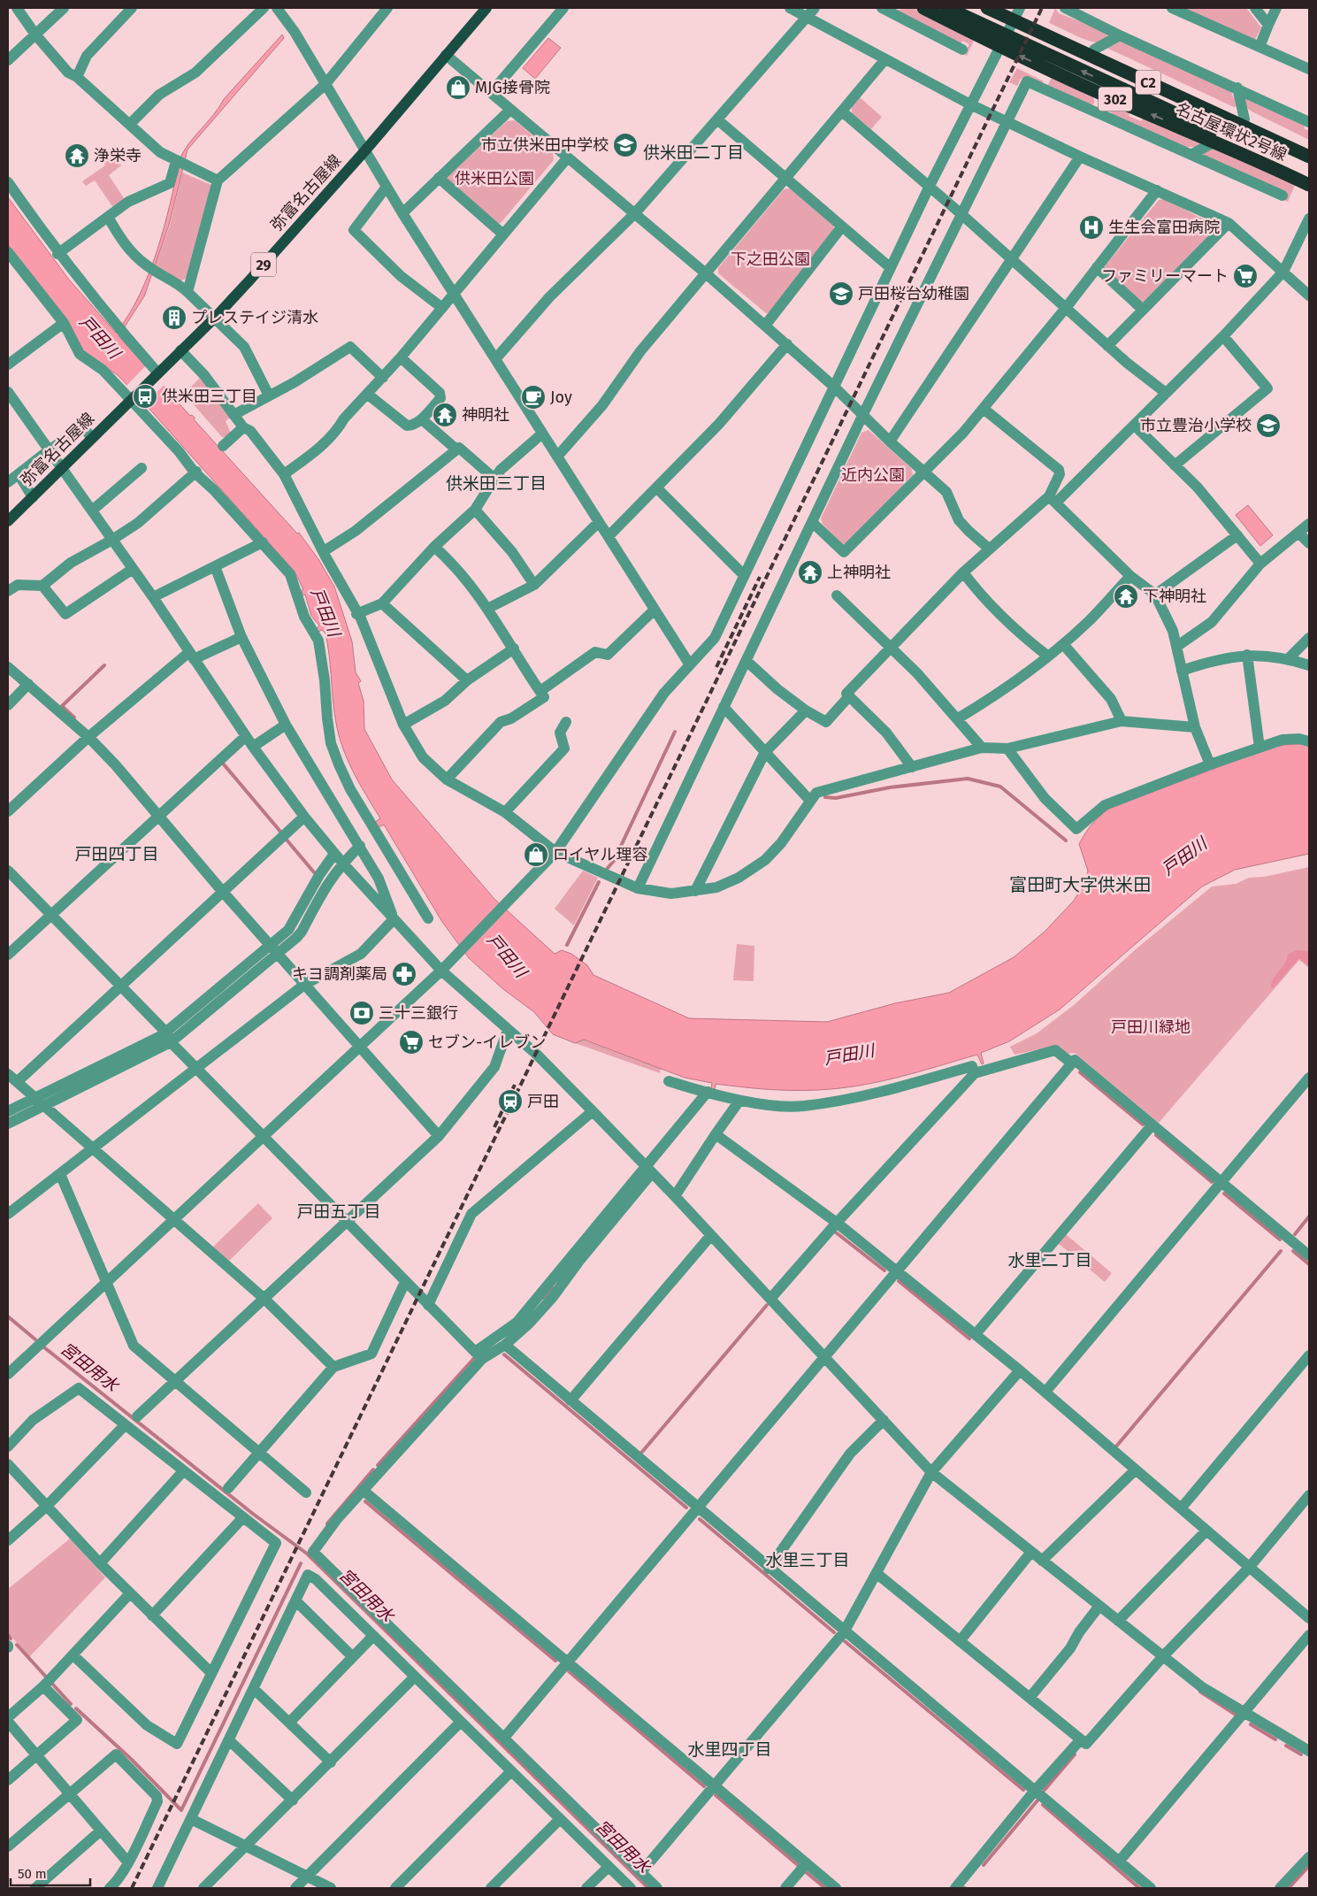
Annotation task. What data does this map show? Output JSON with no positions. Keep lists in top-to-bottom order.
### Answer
{
  "streets": {
    "highway": ["C2", "302", "名古屋環状2号線"],
    "main road": ["弥富名古屋線", "29"]
  },
  "districts": [
    "供米田二丁目",
    "供米田三丁目",
    "戸田四丁目",
    "富田町大字供米田",
    "戸田五丁目",
    "水里二丁目",
    "水里三丁目",
    "水里四丁目"
  ],
  "water": ["戸田川", "宮田用水"],
  "parks": [
    "供米田公園",
    "下之田公園",
    "近内公園",
    "戸田川緑地"
  ],
  "places": {
    "shop": ["MJG接骨院", "ロイヤル理容"],
    "school or university": ["市立供米田中学校", "戸田桜台幼稚園", "市立豊治小学校"],
    "temple": [
      "浄栄寺",
      "神明社",
      "上神明社",
      "下神明社"
    ],
    "hospital": ["生生会富田病院"],
    "supermarket": ["ファミリーマート", "セブン-イレブン"],
    "building": ["プレステイジ清水"],
    "bus stop": ["供米田三丁目"],
    "cafe": ["Joy"],
    "pharmacy": ["キヨ調剤薬局"],
    "bank": ["三十三銀行"],
    "station": ["戸田"]
  },
  "scale_bar": "50 m"
}
